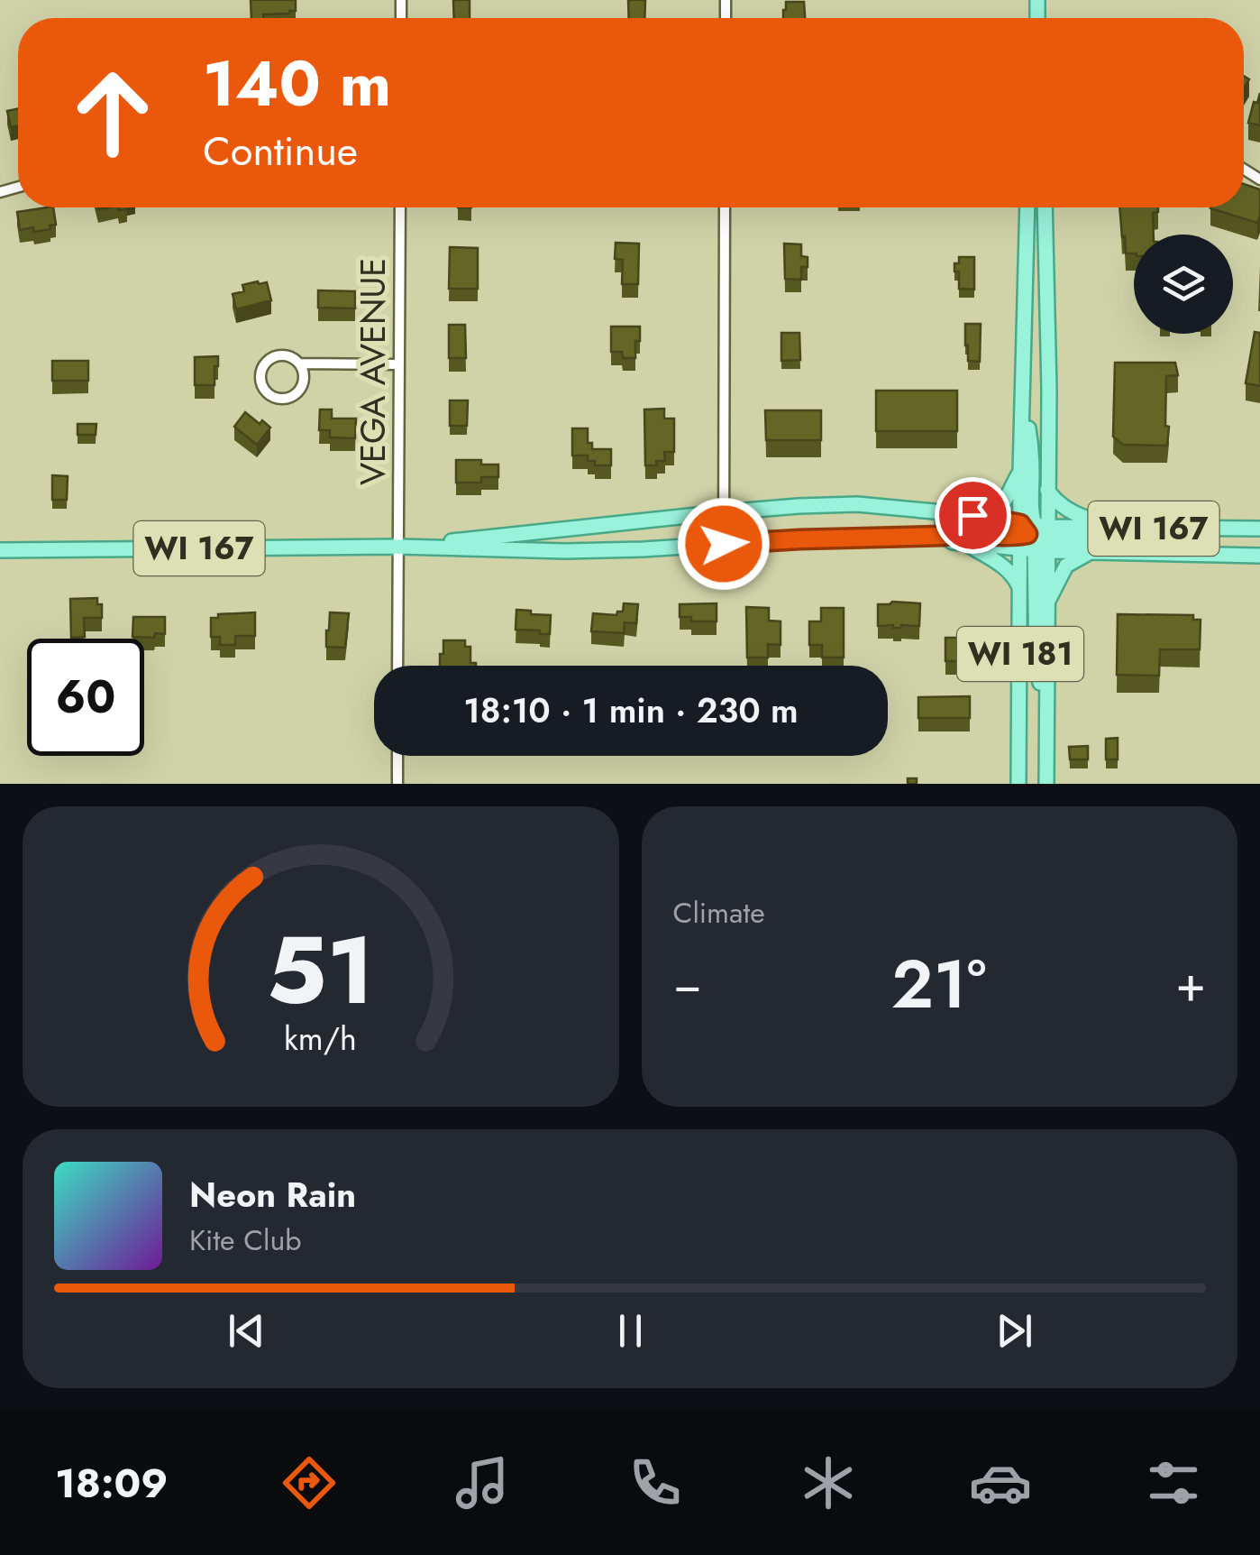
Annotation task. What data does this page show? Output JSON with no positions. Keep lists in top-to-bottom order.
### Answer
{
  "streets": {
    "main road": ["WI 167", "WI 181"],
    "street": ["VEGA AVENUE"]
  },
  "crossings": [
    ["VEGA AVENUE", "WI 167"],
    ["WI 167", "WI 181"]
  ],
  "page": {
    "turn": ["140 m", "Continue"],
    "limit": "60",
    "trip": "18:10 · 1 min · 230 m",
    "tile": "Climate",
    "heat": ["−", "21°", "+"],
    "song": ["Neon Rain", "Kite Club"],
    "tabs": "18:09",
    "gauge": ["51", "km/h"]
  }
}
